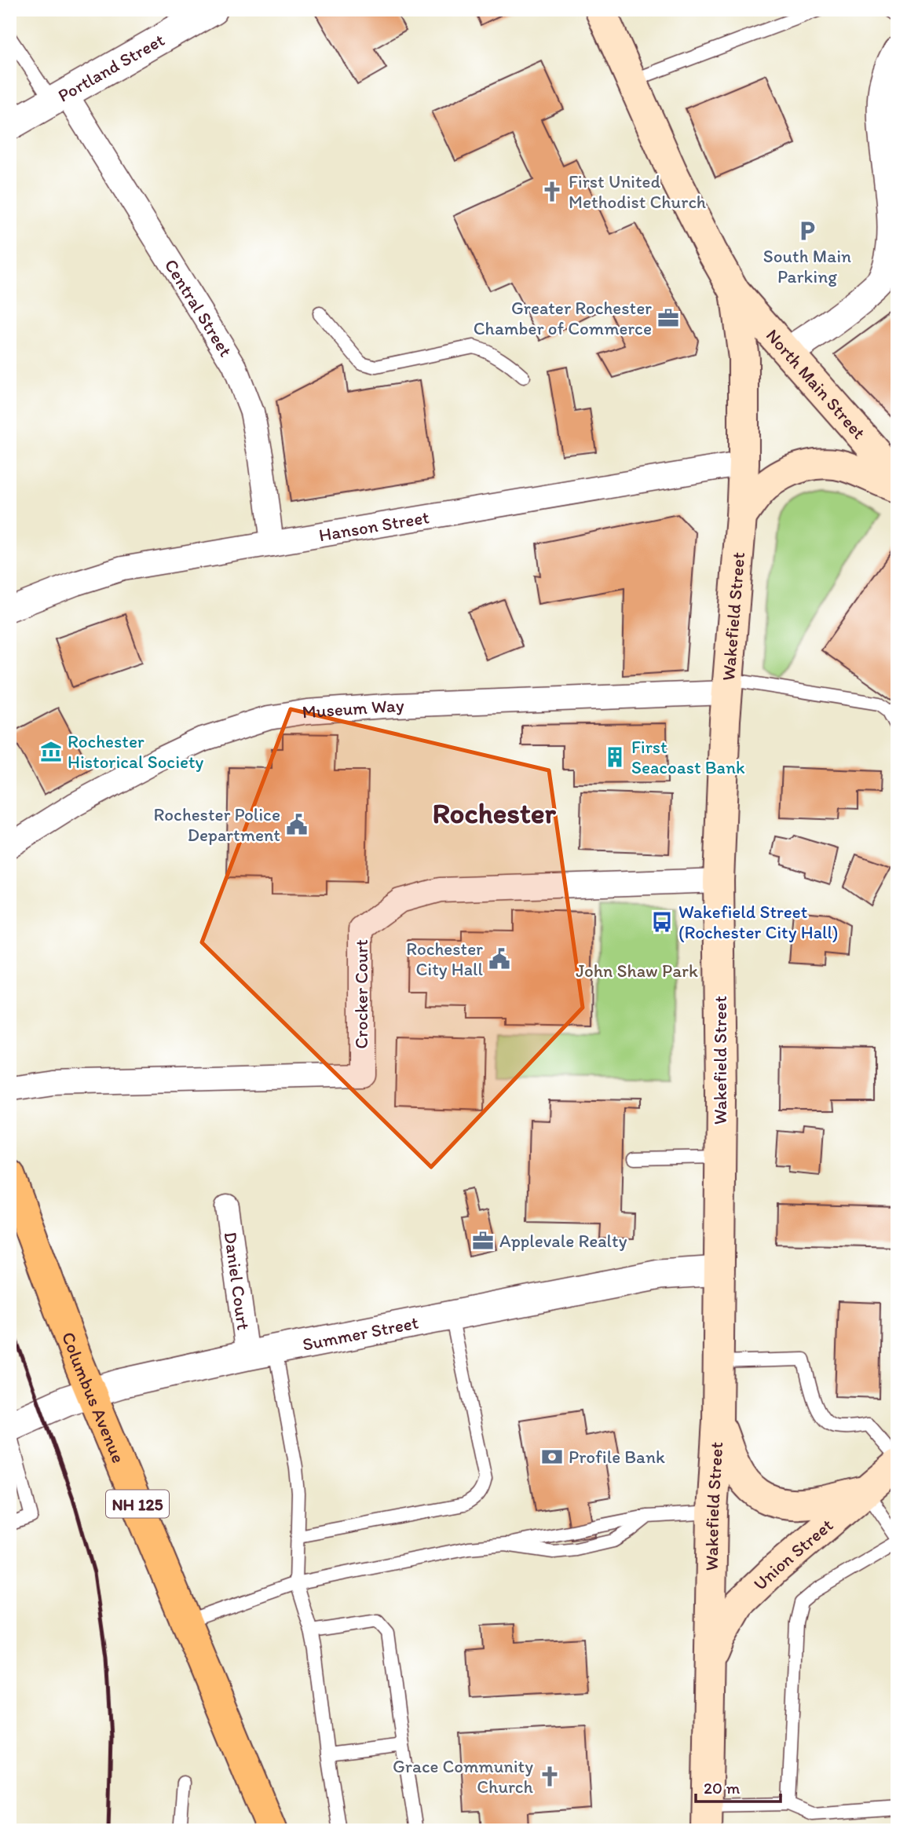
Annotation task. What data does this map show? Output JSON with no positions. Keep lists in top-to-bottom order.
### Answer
{
  "streets": {
    "main road": [
      "North Main Street",
      "Wakefield Street",
      "Columbus Avenue",
      "NH 125",
      "Union Street"
    ],
    "street": [
      "Portland Street",
      "Central Street",
      "Hanson Street",
      "Museum Way",
      "Crocker Court",
      "Daniel Court",
      "Summer Street"
    ]
  },
  "crossings": [
    ["Portland Street", "Central Street"],
    ["Central Street", "Hanson Street"],
    ["North Main Street", "Wakefield Street"],
    ["Hanson Street", "Wakefield Street"],
    ["Wakefield Street", "Museum Way"],
    ["Wakefield Street", "Crocker Court"],
    ["Wakefield Street", "Summer Street"],
    ["Wakefield Street", "Union Street"],
    ["Daniel Court", "Summer Street"],
    ["Summer Street", "Columbus Avenue"]
  ],
  "districts": ["Rochester"],
  "parks": ["John Shaw Park"],
  "places": {
    "church": ["First United Methodist Church", "Grace Community Church"],
    "parking": ["South Main Parking"],
    "office": ["Greater Rochester Chamber of Commerce", "Applevale Realty"],
    "museum": ["Rochester Historical Society"],
    "building": ["First Seacoast Bank"],
    "public building": ["Rochester Police Department", "Rochester City Hall"],
    "bus stop": ["Wakefield Street (Rochester City Hall)"],
    "bank": ["Profile Bank"]
  },
  "scale_bar": "20 m"
}
